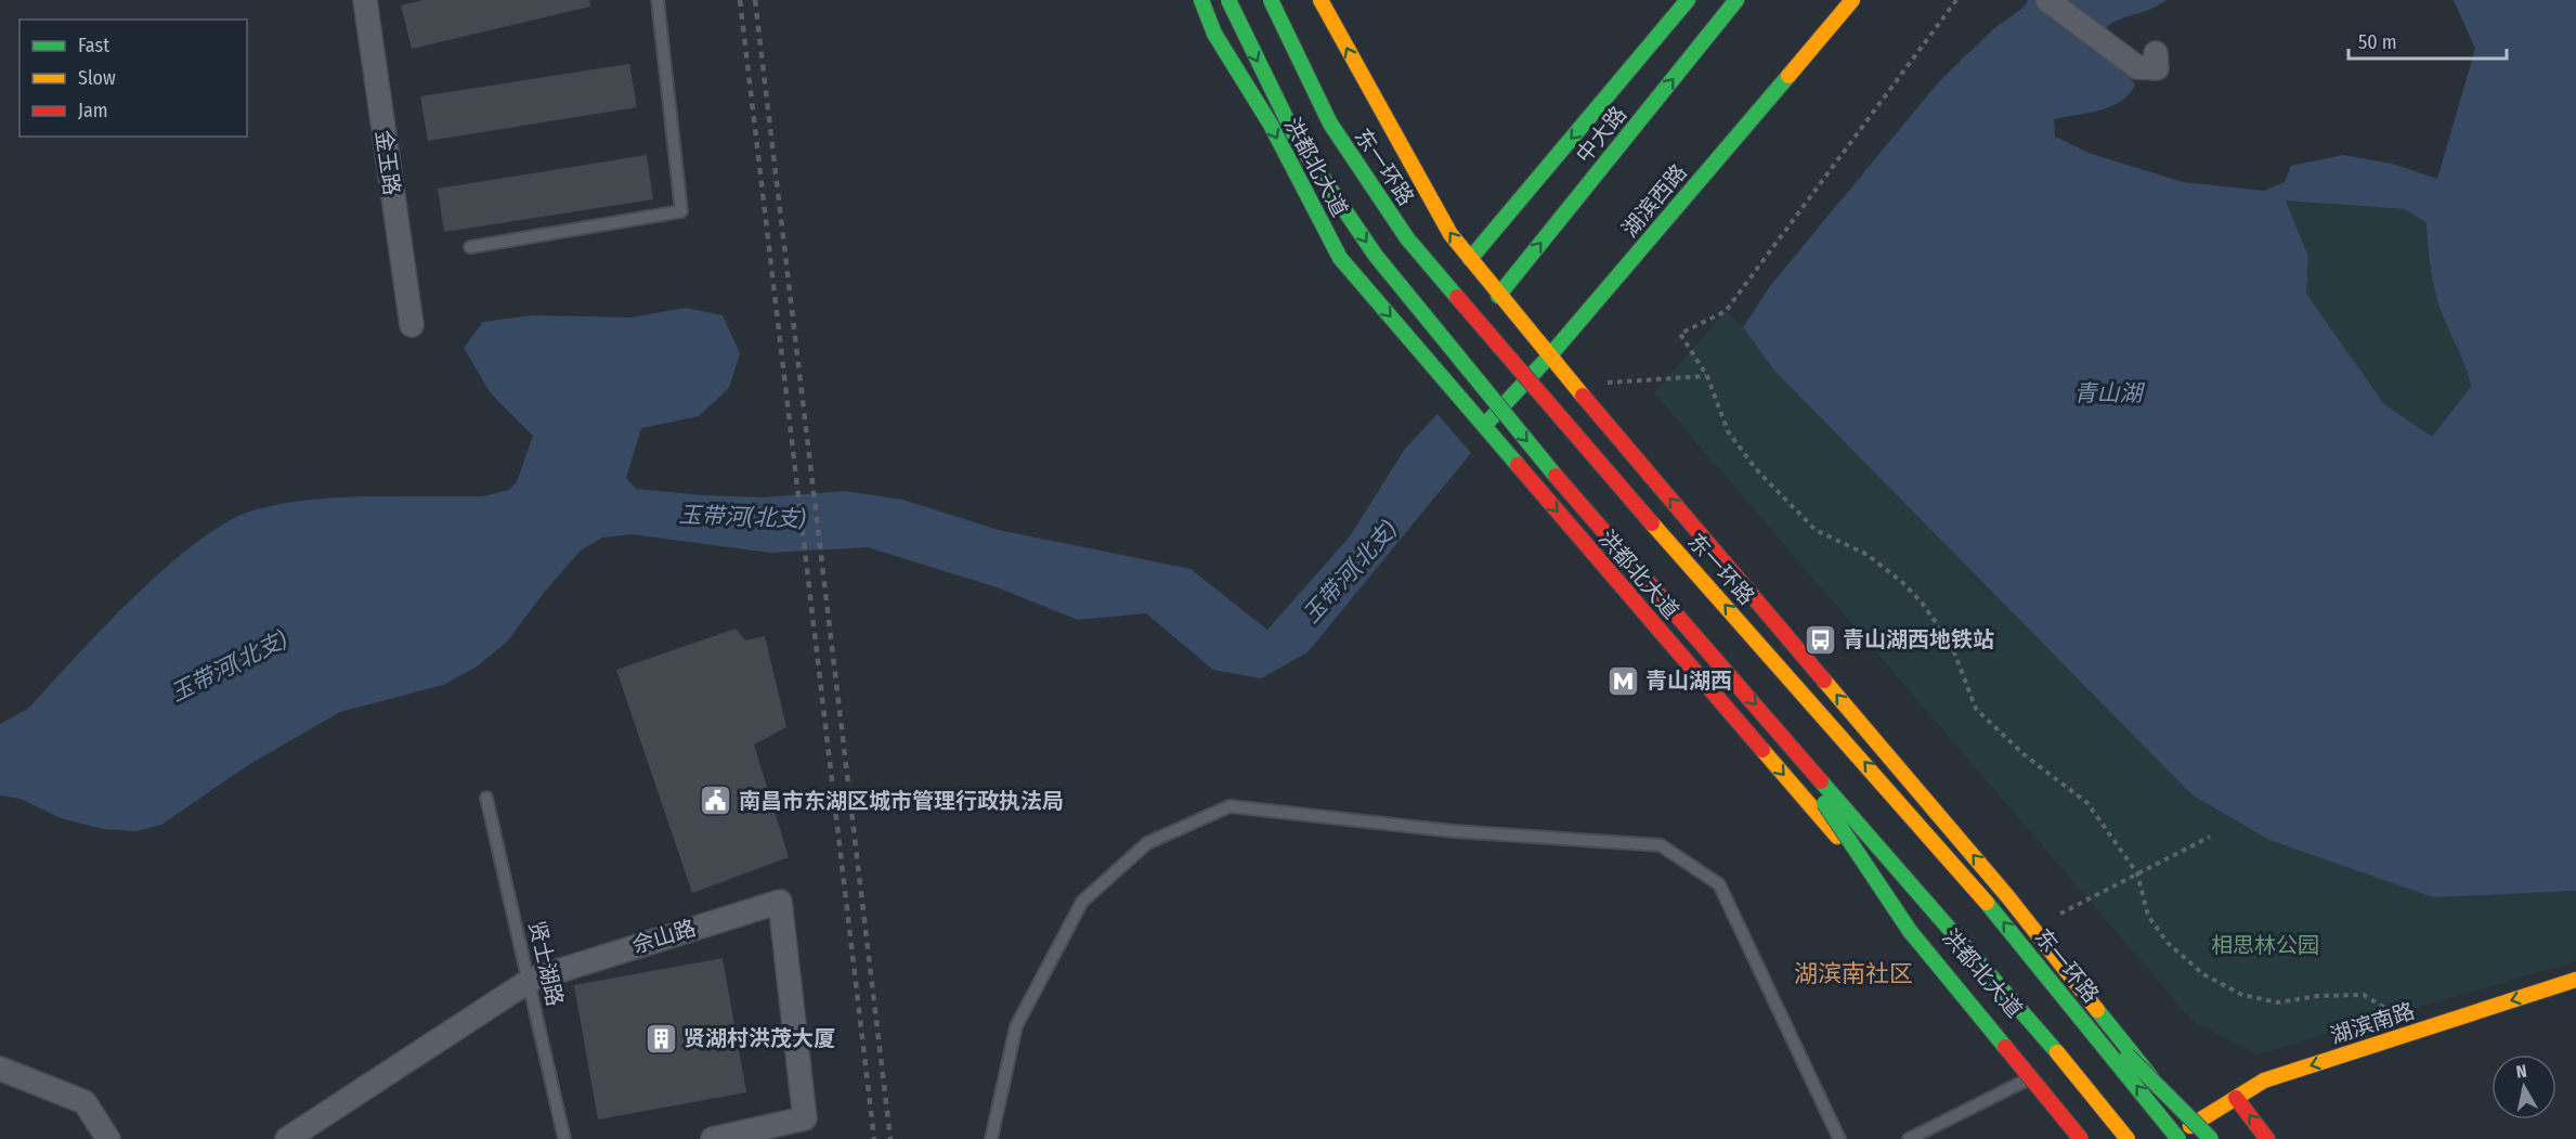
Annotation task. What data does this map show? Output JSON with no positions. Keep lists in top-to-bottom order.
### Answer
{
  "streets": {
    "main road": [
      "中大路",
      "洪都北大道",
      "东一环路",
      "湖滨西路",
      "湖滨南路"
    ],
    "street": ["金玉路", "佘山路"],
    "lane": ["贤士湖路"]
  },
  "crossings": [
    ["洪都北大道", "湖滨西路"],
    ["佘山路", "贤士湖路"]
  ],
  "one_way": ["湖滨南路"],
  "districts": ["湖滨南社区"],
  "water": ["青山湖", "玉带河(北支)"],
  "parks": ["相思林公园"],
  "places": {
    "bus stop": ["青山湖西地铁站"],
    "metro station": ["青山湖西"],
    "public building": ["南昌市东湖区城市管理行政执法局"],
    "building": ["贤湖村洪茂大厦"]
  },
  "legend": ["Fast", "Slow", "Jam"],
  "scale_bar": "50 m",
  "north": "top"
}
